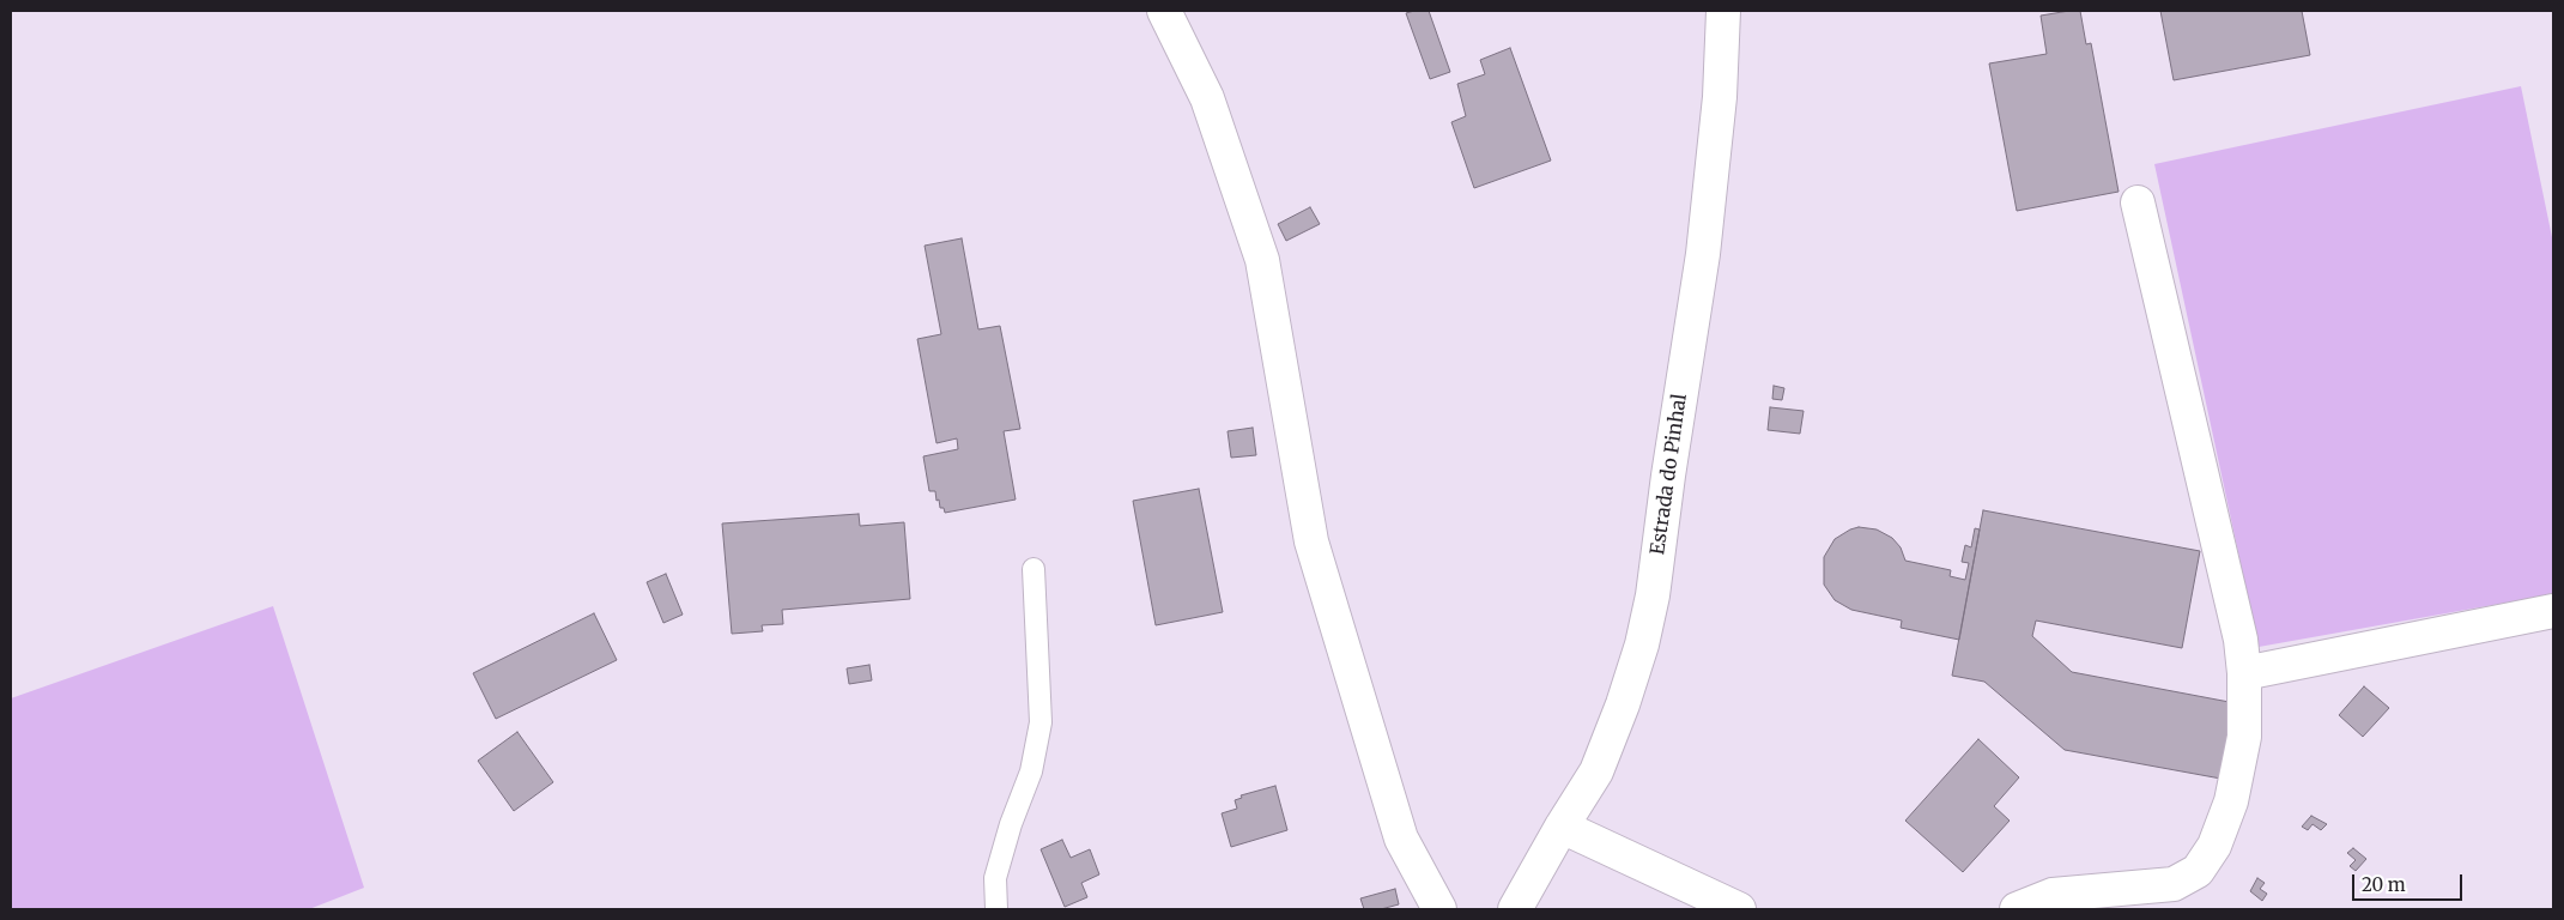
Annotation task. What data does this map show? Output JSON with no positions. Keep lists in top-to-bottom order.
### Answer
{
  "streets": {
    "street": ["Estrada do Pinhal"]
  },
  "scale_bar": "20 m"
}
